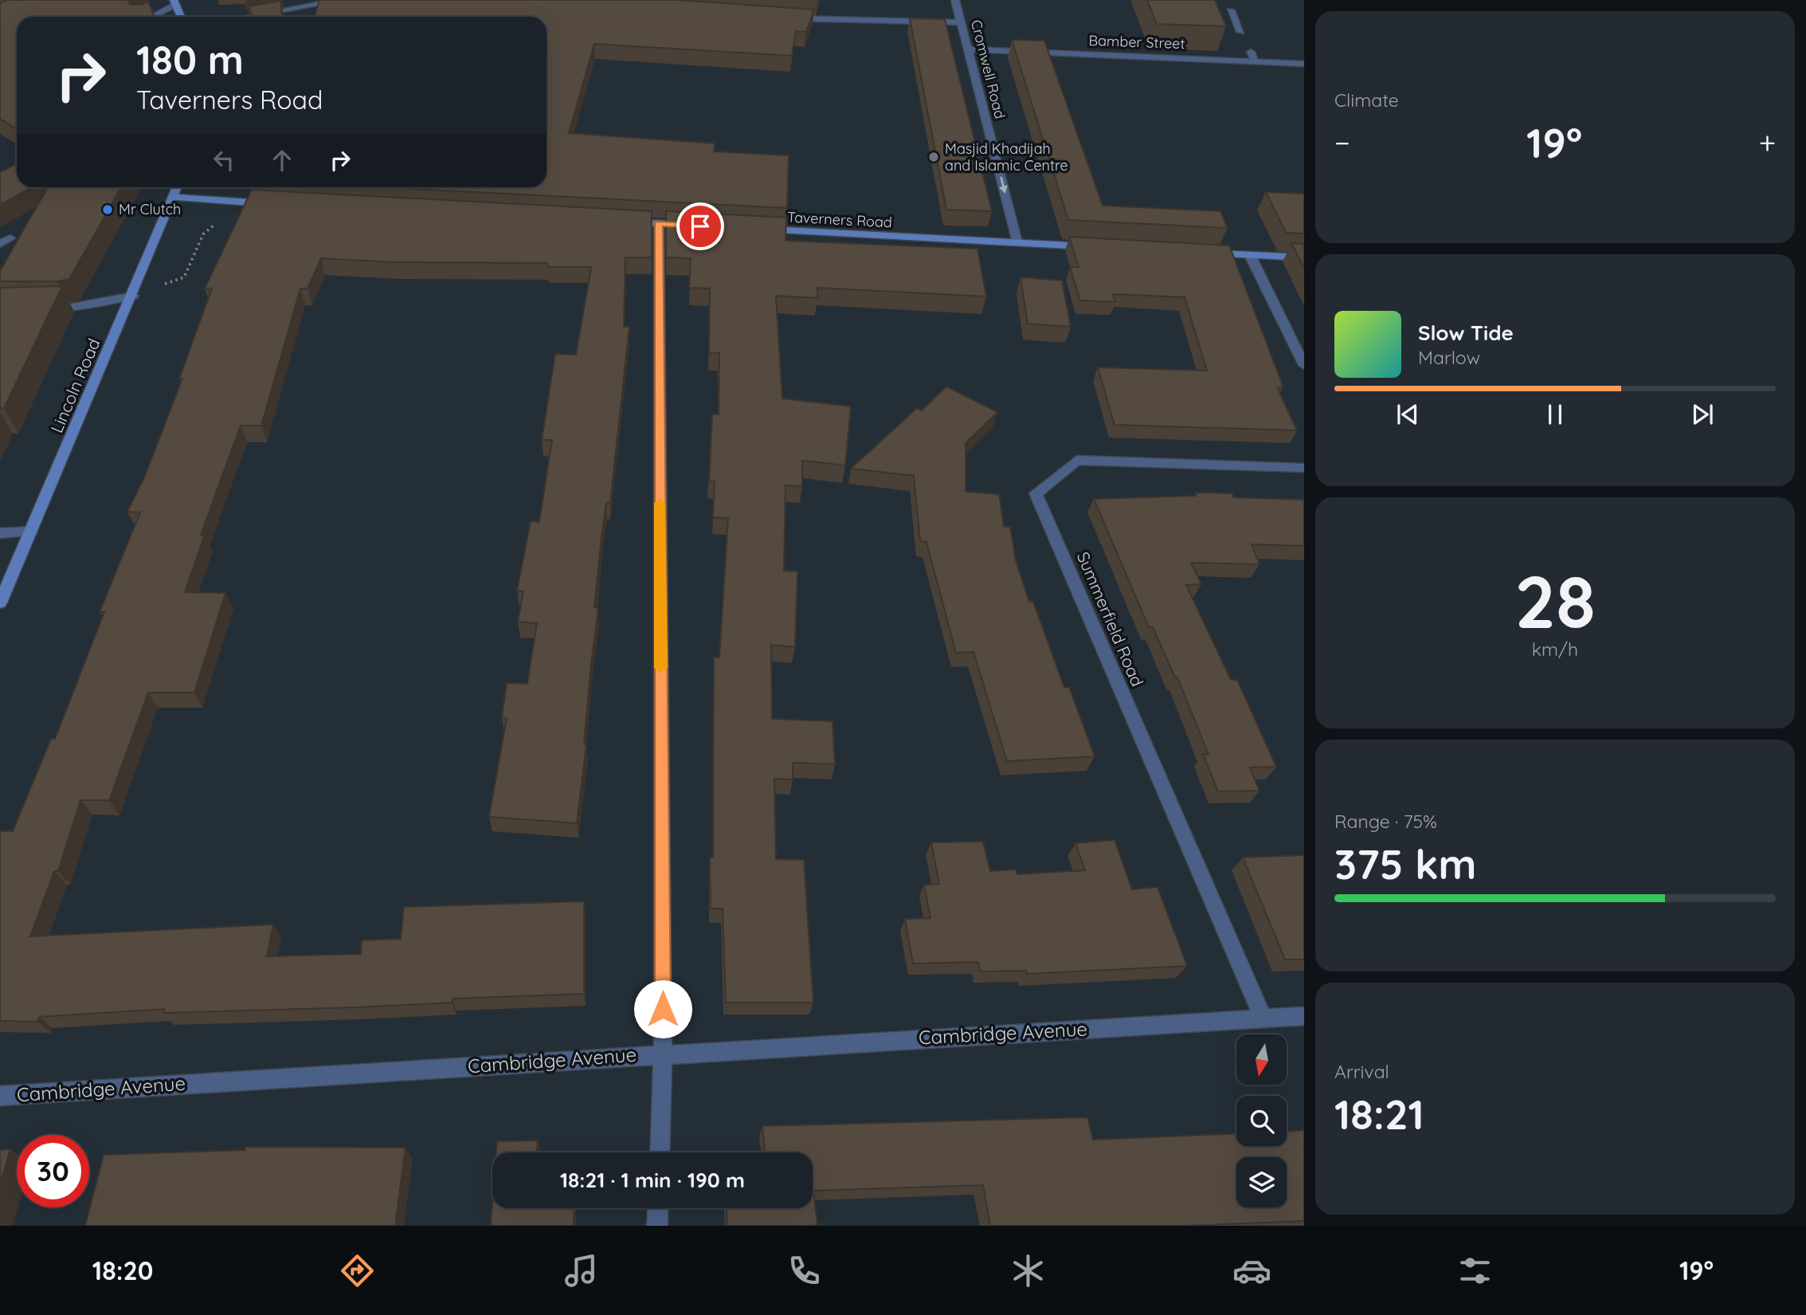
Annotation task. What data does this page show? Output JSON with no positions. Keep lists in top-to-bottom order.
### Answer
{
  "streets": {
    "street": [
      "Bamber Street",
      "Cromwell Road",
      "Taverners Road",
      "Lincoln Road",
      "Summerfield Road",
      "Cambridge Avenue"
    ]
  },
  "crossings": [
    ["Bamber Street", "Cromwell Road"],
    ["Cromwell Road", "Taverners Road"],
    ["Summerfield Road", "Cambridge Avenue"]
  ],
  "one_way": ["Cromwell Road"],
  "places": ["Masjid Khadijah and Islamic Centre", "Mr Clutch"],
  "north": "bottom",
  "page": {
    "tile": [
      "Climate",
      ["28", "km/h"],
      ["Range · 75%", "375 km"],
      ["Arrival", "18:21"]
    ],
    "turn": ["180 m", "Taverners Road"],
    "heat": ["−", "19°", "+"],
    "song": ["Slow Tide", "Marlow"],
    "limit": "30",
    "trip": "18:21 · 1 min · 190 m",
    "tabs": ["18:20", "19°"]
  }
}
